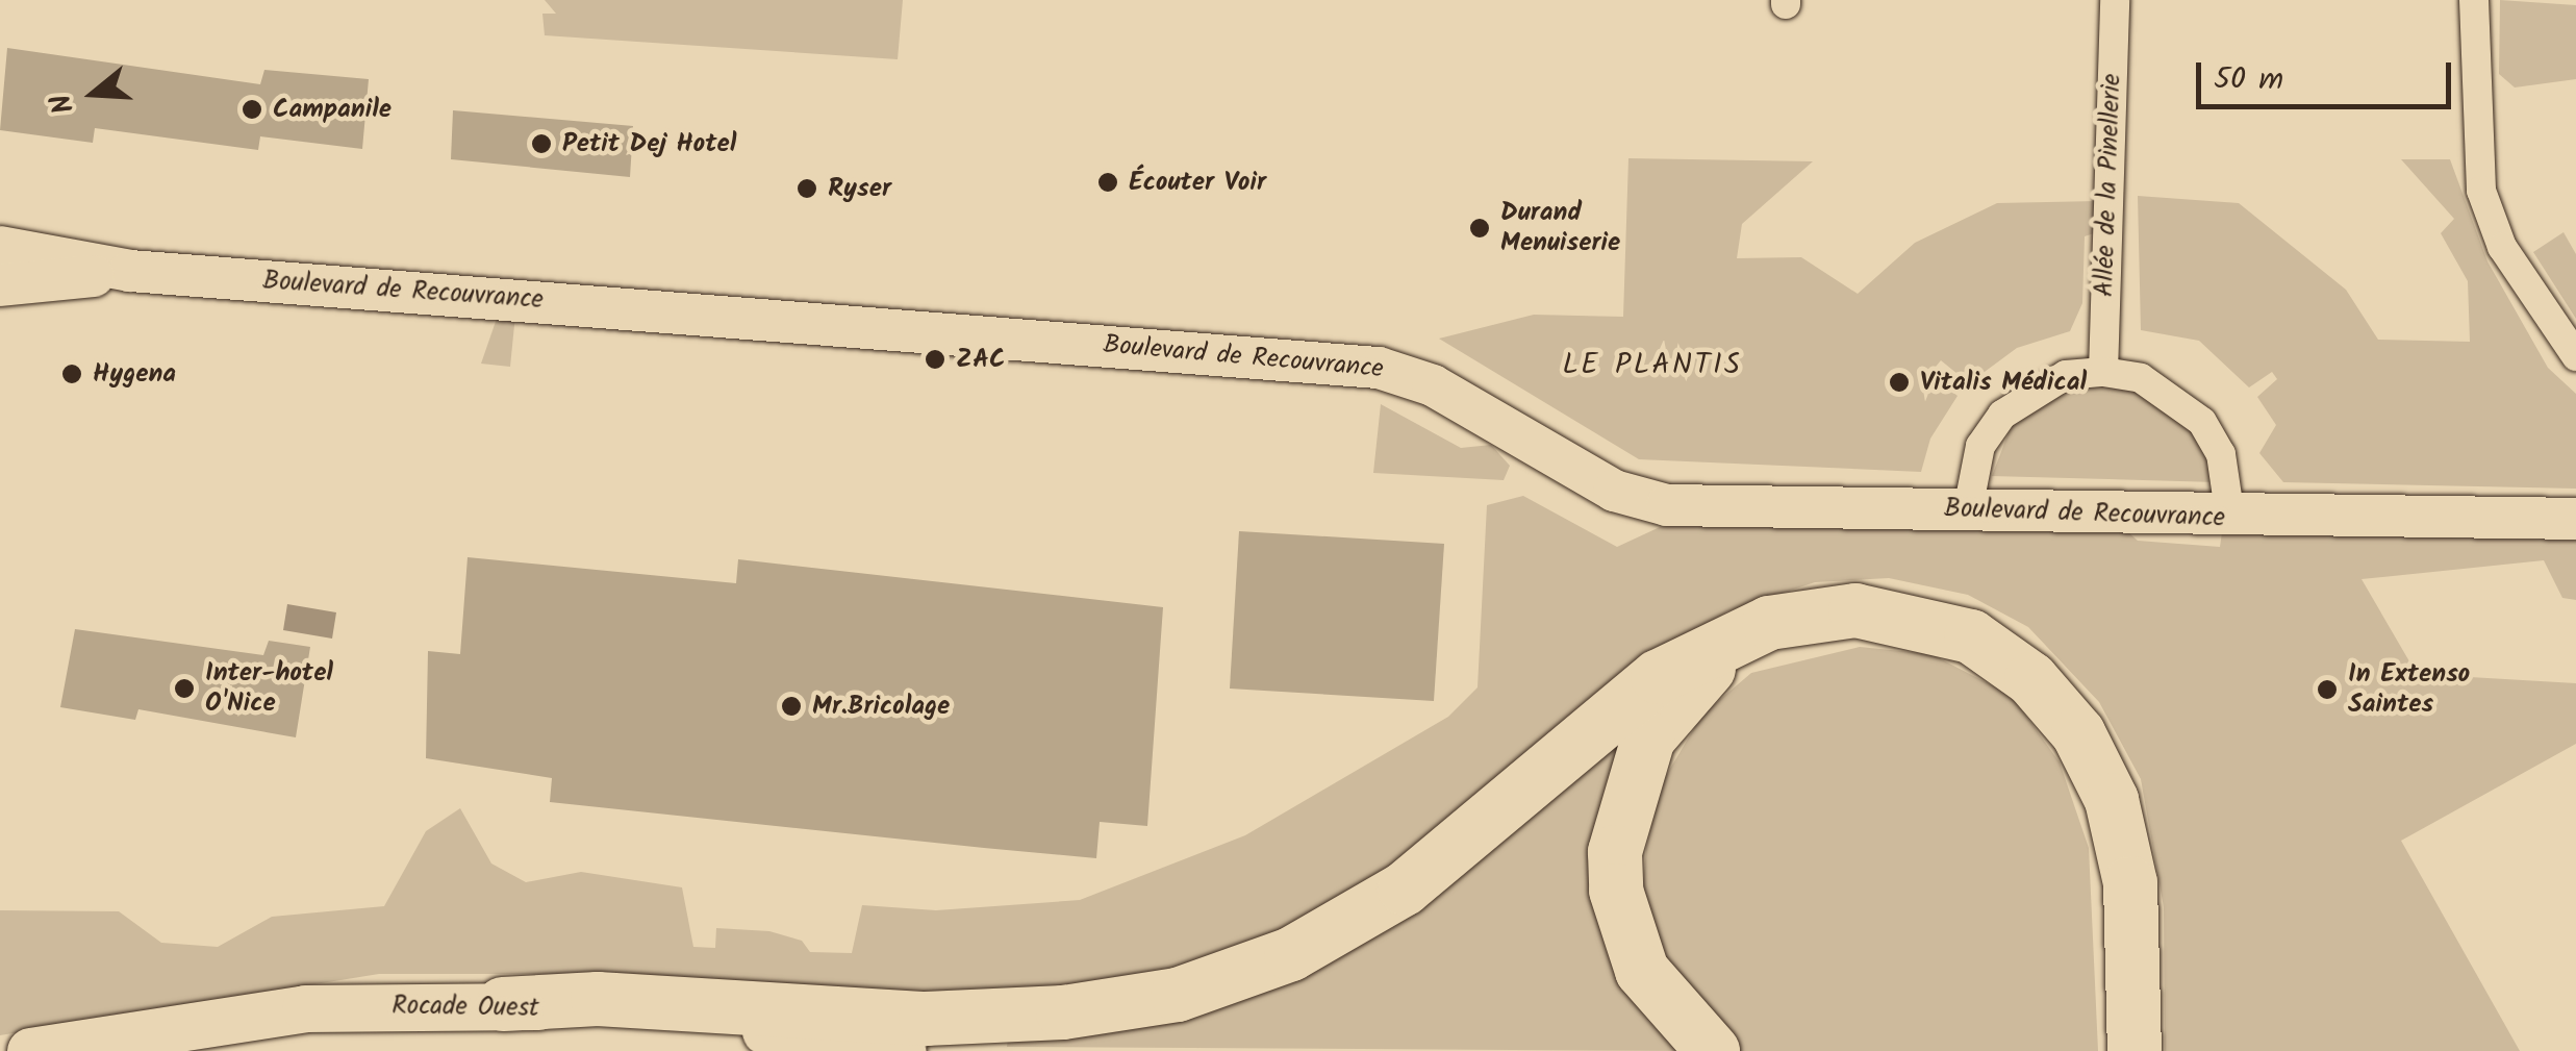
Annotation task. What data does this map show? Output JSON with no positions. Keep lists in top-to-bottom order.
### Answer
{
  "streets": {
    "main road": ["Rocade Ouest"],
    "street": ["Allée de la Pinellerie", "Boulevard de Recouvrance"]
  },
  "districts": ["LE PLANTIS"],
  "places": [
    "Campanile",
    "Petit Dej Hotel",
    "Écouter Voir",
    "Ryser",
    "Durand Menuiserie",
    "ZAC",
    "Hygena",
    "Vitalis Médical",
    "Inter-hotel O'Nice",
    "In Extenso Saintes",
    "Mr.Bricolage"
  ],
  "scale_bar": "50 m",
  "north": "left"
}
